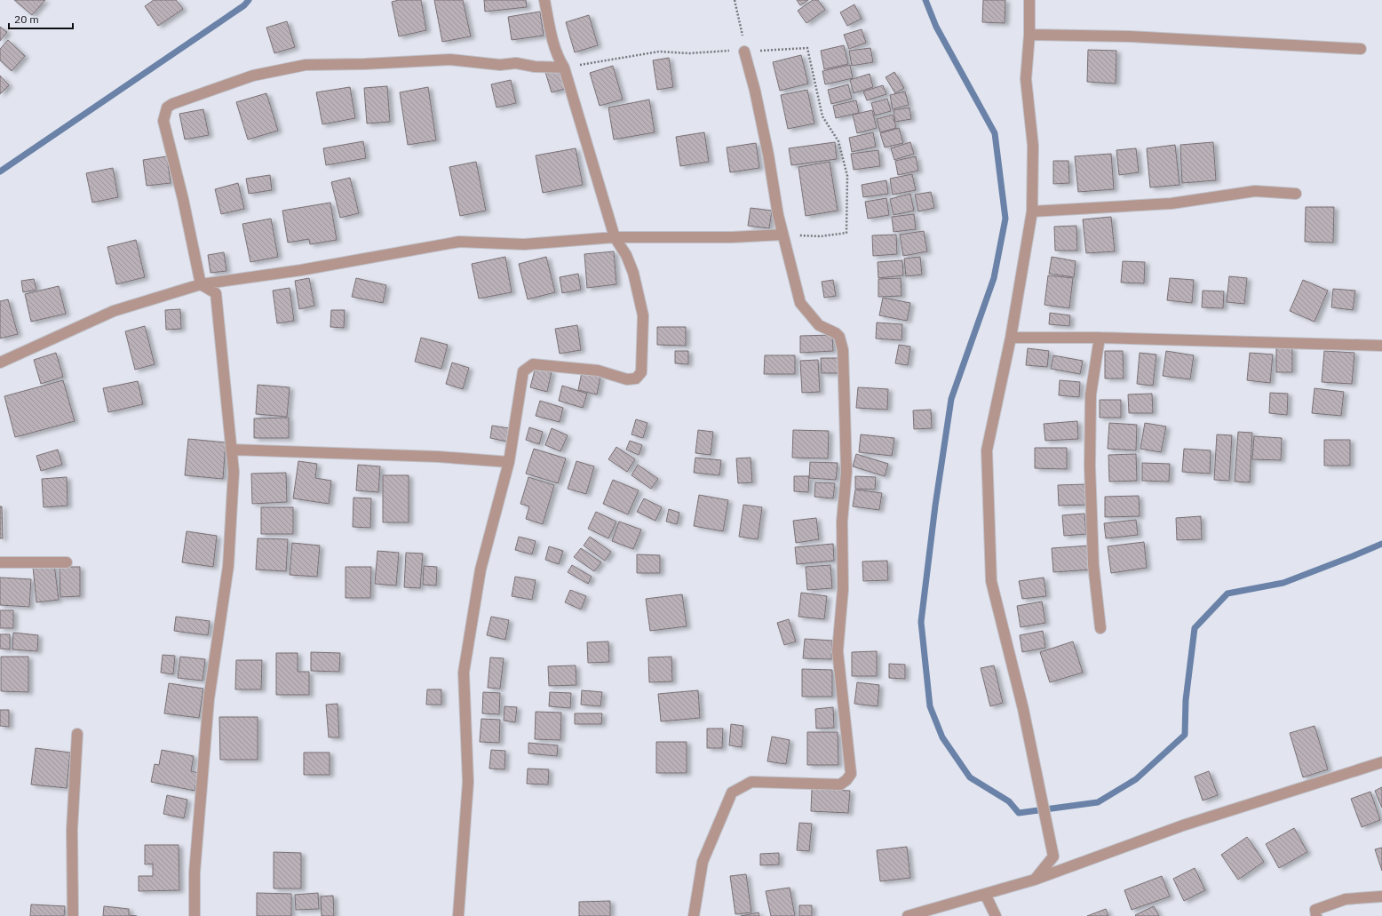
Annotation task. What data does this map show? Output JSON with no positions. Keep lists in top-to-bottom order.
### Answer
{
  "scale_bar": "20 m"
}
